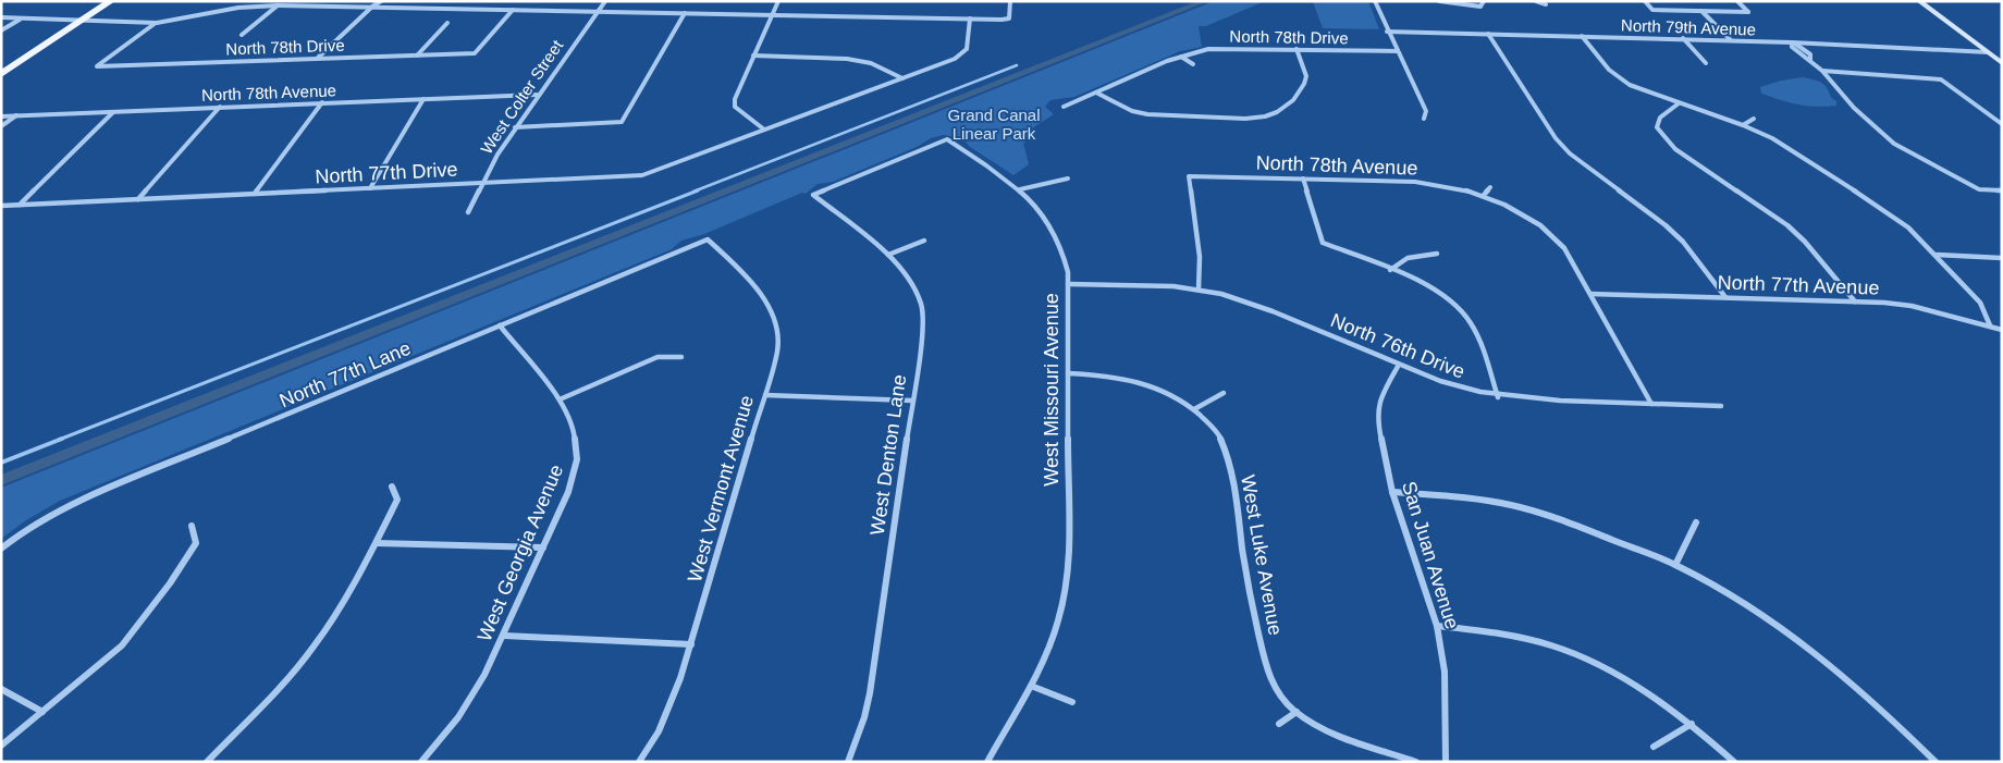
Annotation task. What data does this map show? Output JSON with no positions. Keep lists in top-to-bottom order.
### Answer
{
  "streets": {
    "street": [
      "North 79th Avenue",
      "North 78th Drive",
      "North 78th Avenue",
      "West Colter Street",
      "North 77th Drive",
      "North 77th Avenue",
      "North 76th Drive",
      "North 77th Lane",
      "West Missouri Avenue",
      "West Denton Lane",
      "West Vermont Avenue",
      "West Georgia Avenue",
      "West Luke Avenue",
      "San Juan Avenue"
    ]
  },
  "crossings": [
    ["North 78th Avenue", "West Colter Street"],
    ["North 78th Avenue", "North 77th Avenue"],
    ["North 78th Avenue", "North 76th Drive"],
    ["West Colter Street", "North 77th Drive"],
    ["North 76th Drive", "West Missouri Avenue"],
    ["North 76th Drive", "San Juan Avenue"],
    ["North 77th Lane", "West Vermont Avenue"],
    ["North 77th Lane", "West Georgia Avenue"],
    ["West Missouri Avenue", "West Denton Lane"],
    ["West Missouri Avenue", "West Luke Avenue"]
  ],
  "parks": ["Grand Canal Linear Park"]
}
